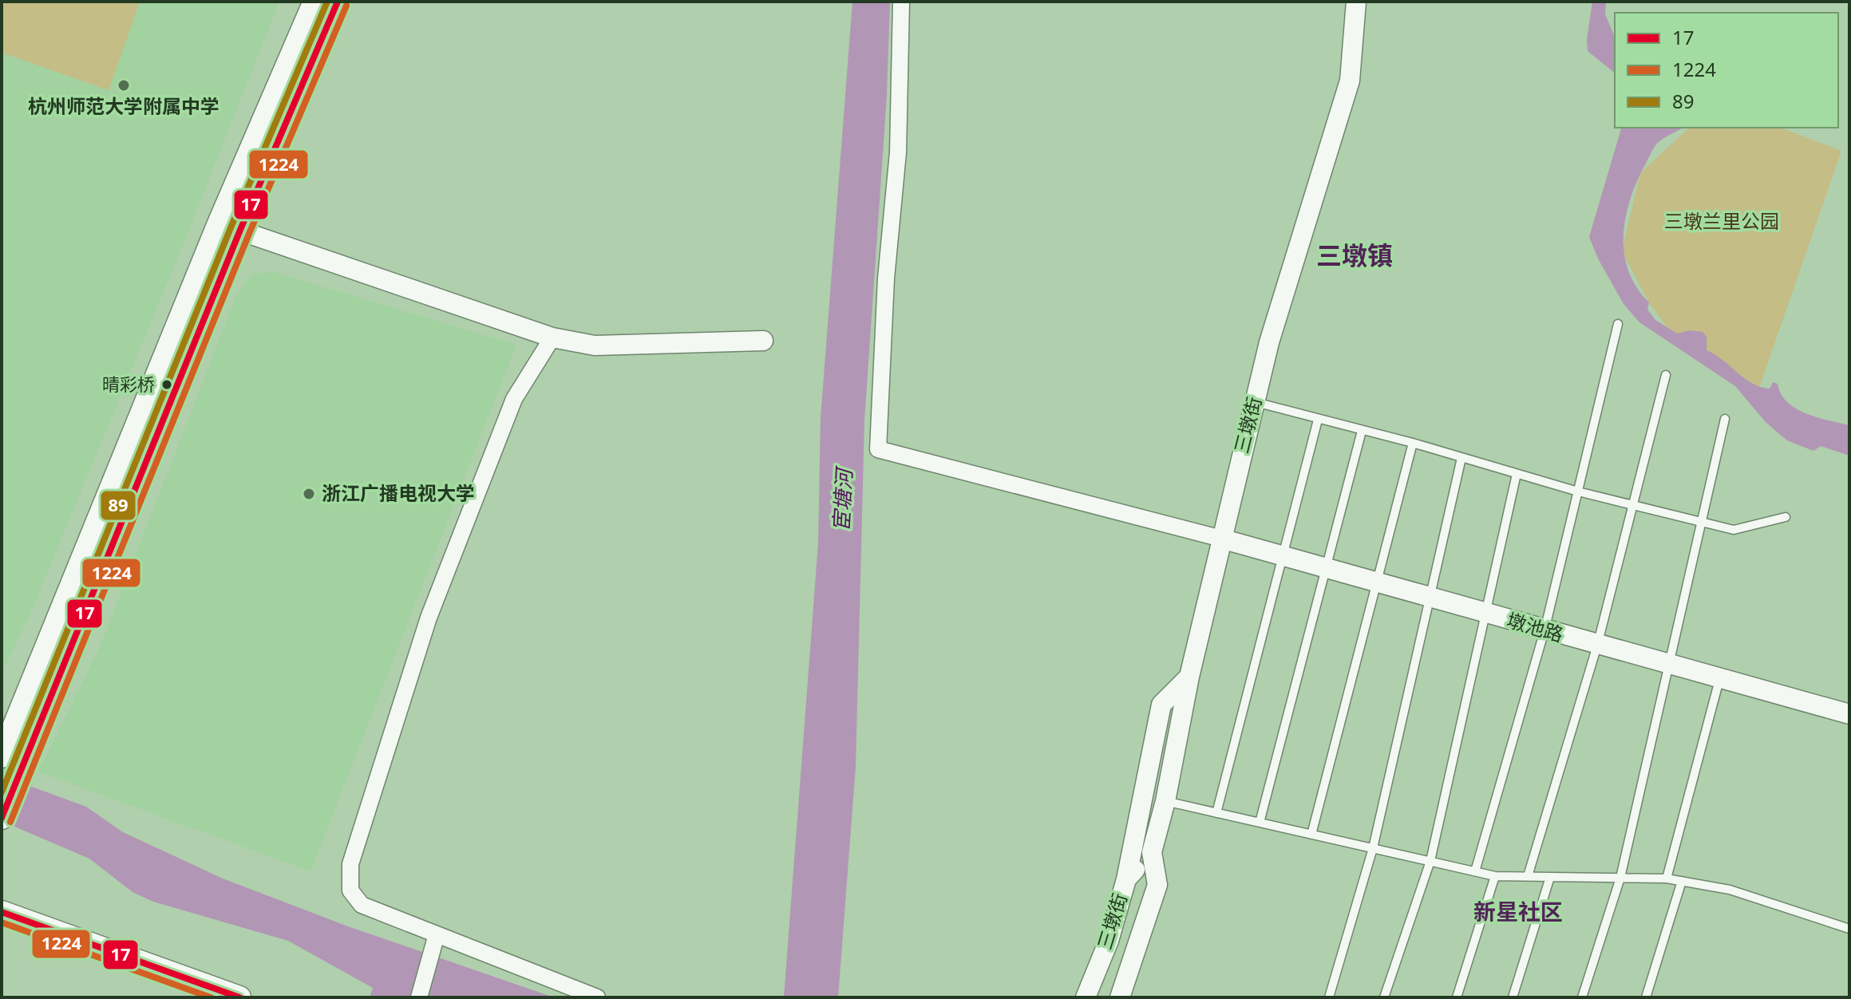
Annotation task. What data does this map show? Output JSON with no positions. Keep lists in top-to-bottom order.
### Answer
{
  "streets": {
    "street": ["三墩街", "墩池路"]
  },
  "crossings": [
    ["三墩街", "墩池路"]
  ],
  "districts": ["三墩镇", "新星社区"],
  "water": ["宦塘河"],
  "parks": ["三墩兰里公园"],
  "places": ["杭州师范大学附属中学", "晴彩桥", "浙江广播电视大学"],
  "lines": ["transit line 17", "transit line 89", "transit line 1224"],
  "legend": ["17", "1224", "89"]
}
